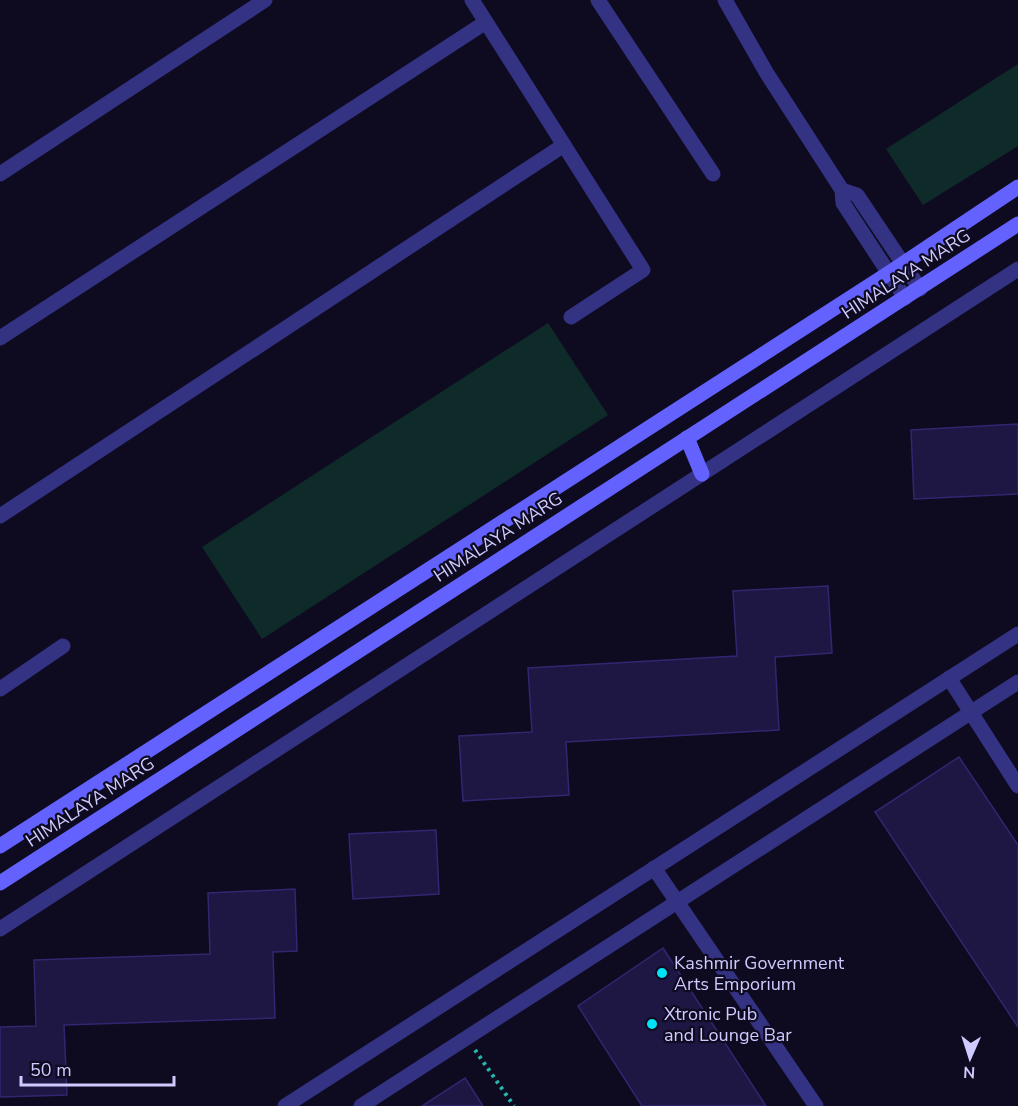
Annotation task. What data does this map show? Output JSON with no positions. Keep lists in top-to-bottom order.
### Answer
{
  "streets": {
    "main road": ["HIMALAYA MARG"]
  },
  "places": ["Kashmir Government Arts Emporium", "Xtronic Pub and Lounge Bar"],
  "scale_bar": "50 m",
  "north": "bottom"
}
